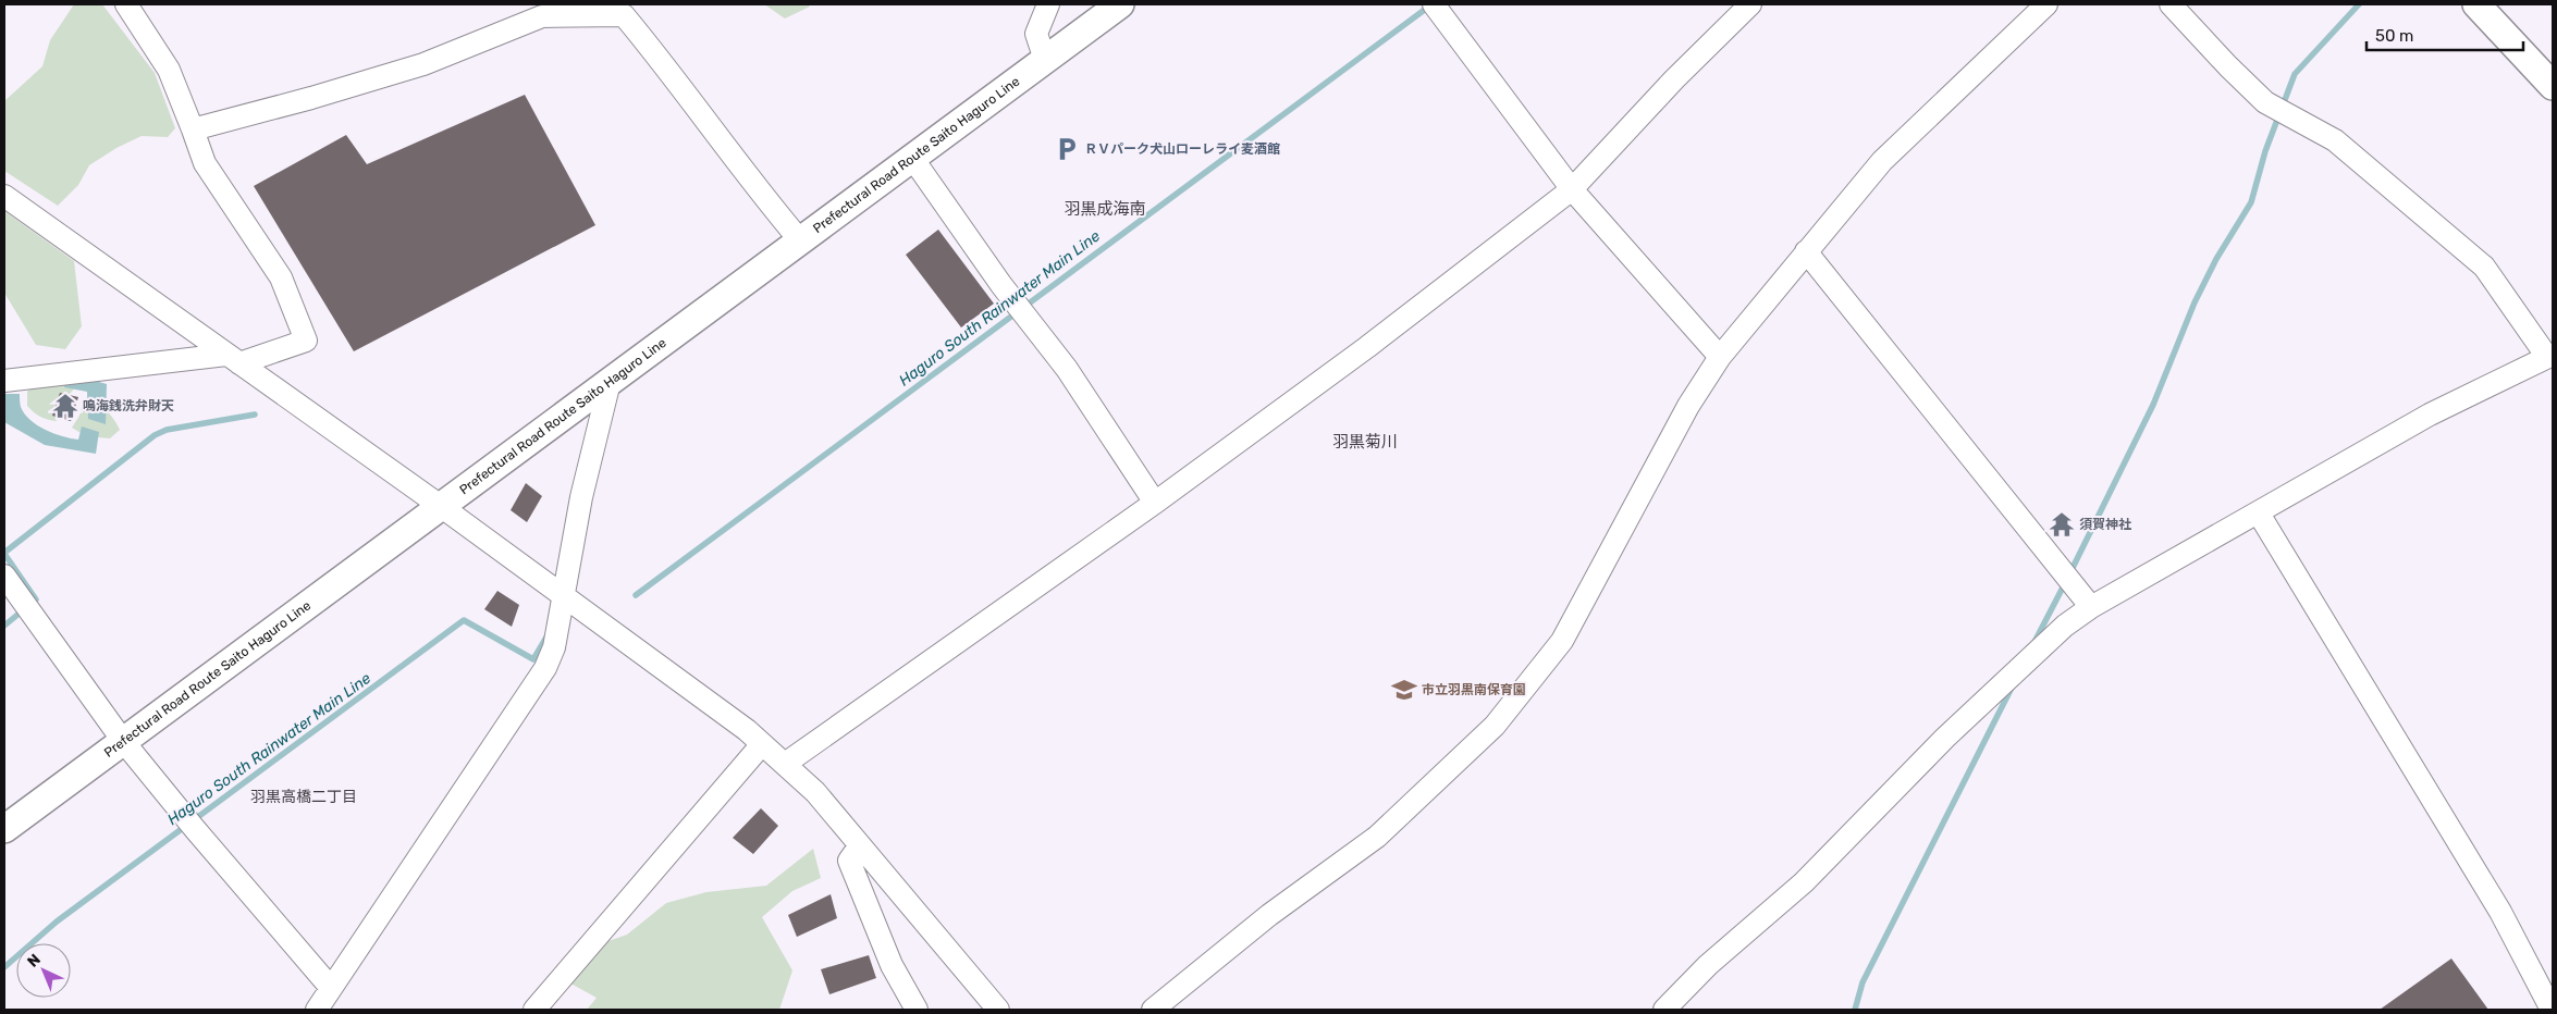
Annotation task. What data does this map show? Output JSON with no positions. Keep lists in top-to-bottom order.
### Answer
{
  "streets": {
    "main road": ["Prefectural Road Route Saito Haguro Line"]
  },
  "districts": ["羽黒成海南", "羽黒菊川", "羽黒高橋二丁目"],
  "water": ["Haguro South Rainwater Main Line"],
  "places": {
    "parking": ["ＲＶパーク犬山ローレライ麦酒館"],
    "temple": ["鳴海銭洗弁財天", "須賀神社"],
    "school or university": ["市立羽黒南保育園"]
  },
  "scale_bar": "50 m",
  "north": "top left"
}
